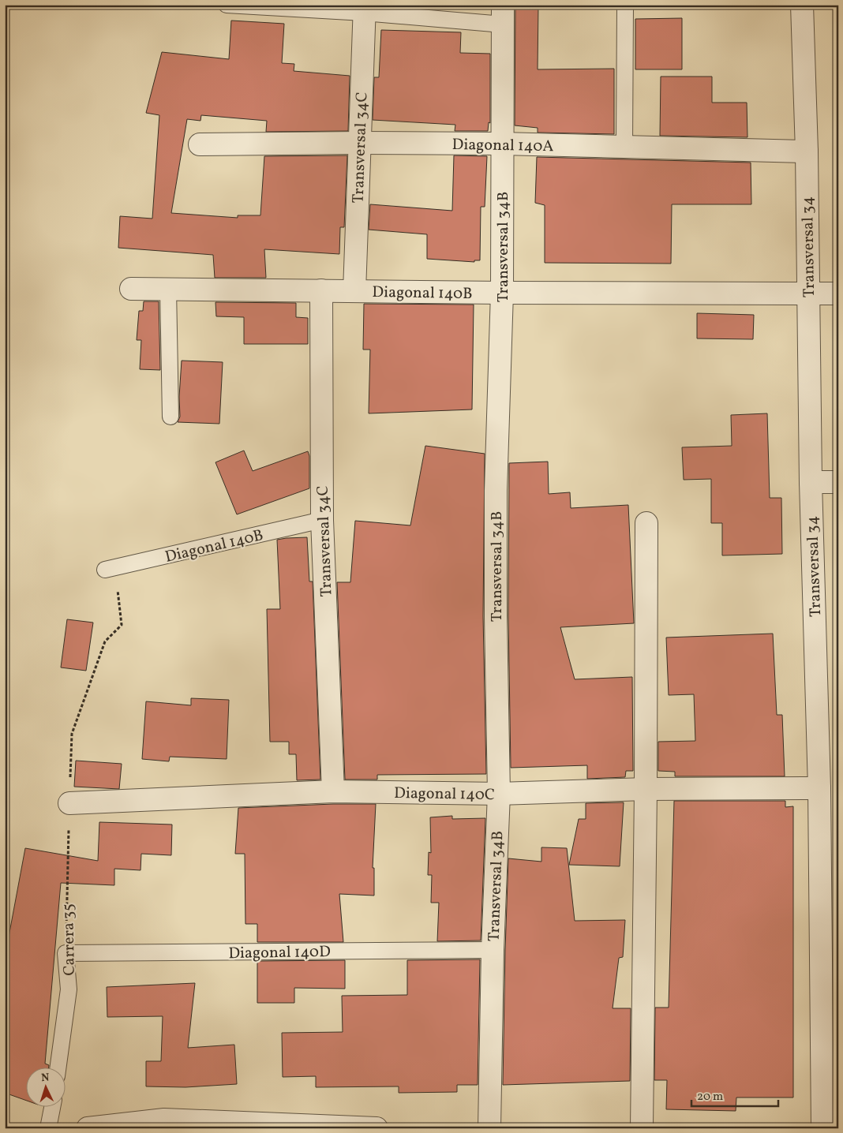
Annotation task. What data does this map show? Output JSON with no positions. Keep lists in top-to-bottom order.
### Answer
{
  "streets": {
    "street": [
      "Diagonal 140A",
      "Transversal 34C",
      "Transversal 34B",
      "Transversal 34",
      "Diagonal 140B",
      "Diagonal 140C"
    ],
    "lane": ["Carrera 35", "Diagonal 140D"]
  },
  "crossings": [
    ["Diagonal 140A", "Transversal 34C"],
    ["Diagonal 140A", "Transversal 34B"],
    ["Diagonal 140A", "Transversal 34"],
    ["Transversal 34C", "Diagonal 140B"],
    ["Transversal 34C", "Diagonal 140C"],
    ["Transversal 34B", "Diagonal 140B"],
    ["Transversal 34B", "Diagonal 140C"],
    ["Transversal 34B", "Diagonal 140D"],
    ["Transversal 34", "Diagonal 140B"],
    ["Transversal 34", "Diagonal 140C"],
    ["Diagonal 140B", "Carrera 35"],
    ["Diagonal 140C", "Carrera 35"],
    ["Carrera 35", "Diagonal 140D"]
  ],
  "scale_bar": "20 m",
  "north": "top"
}
